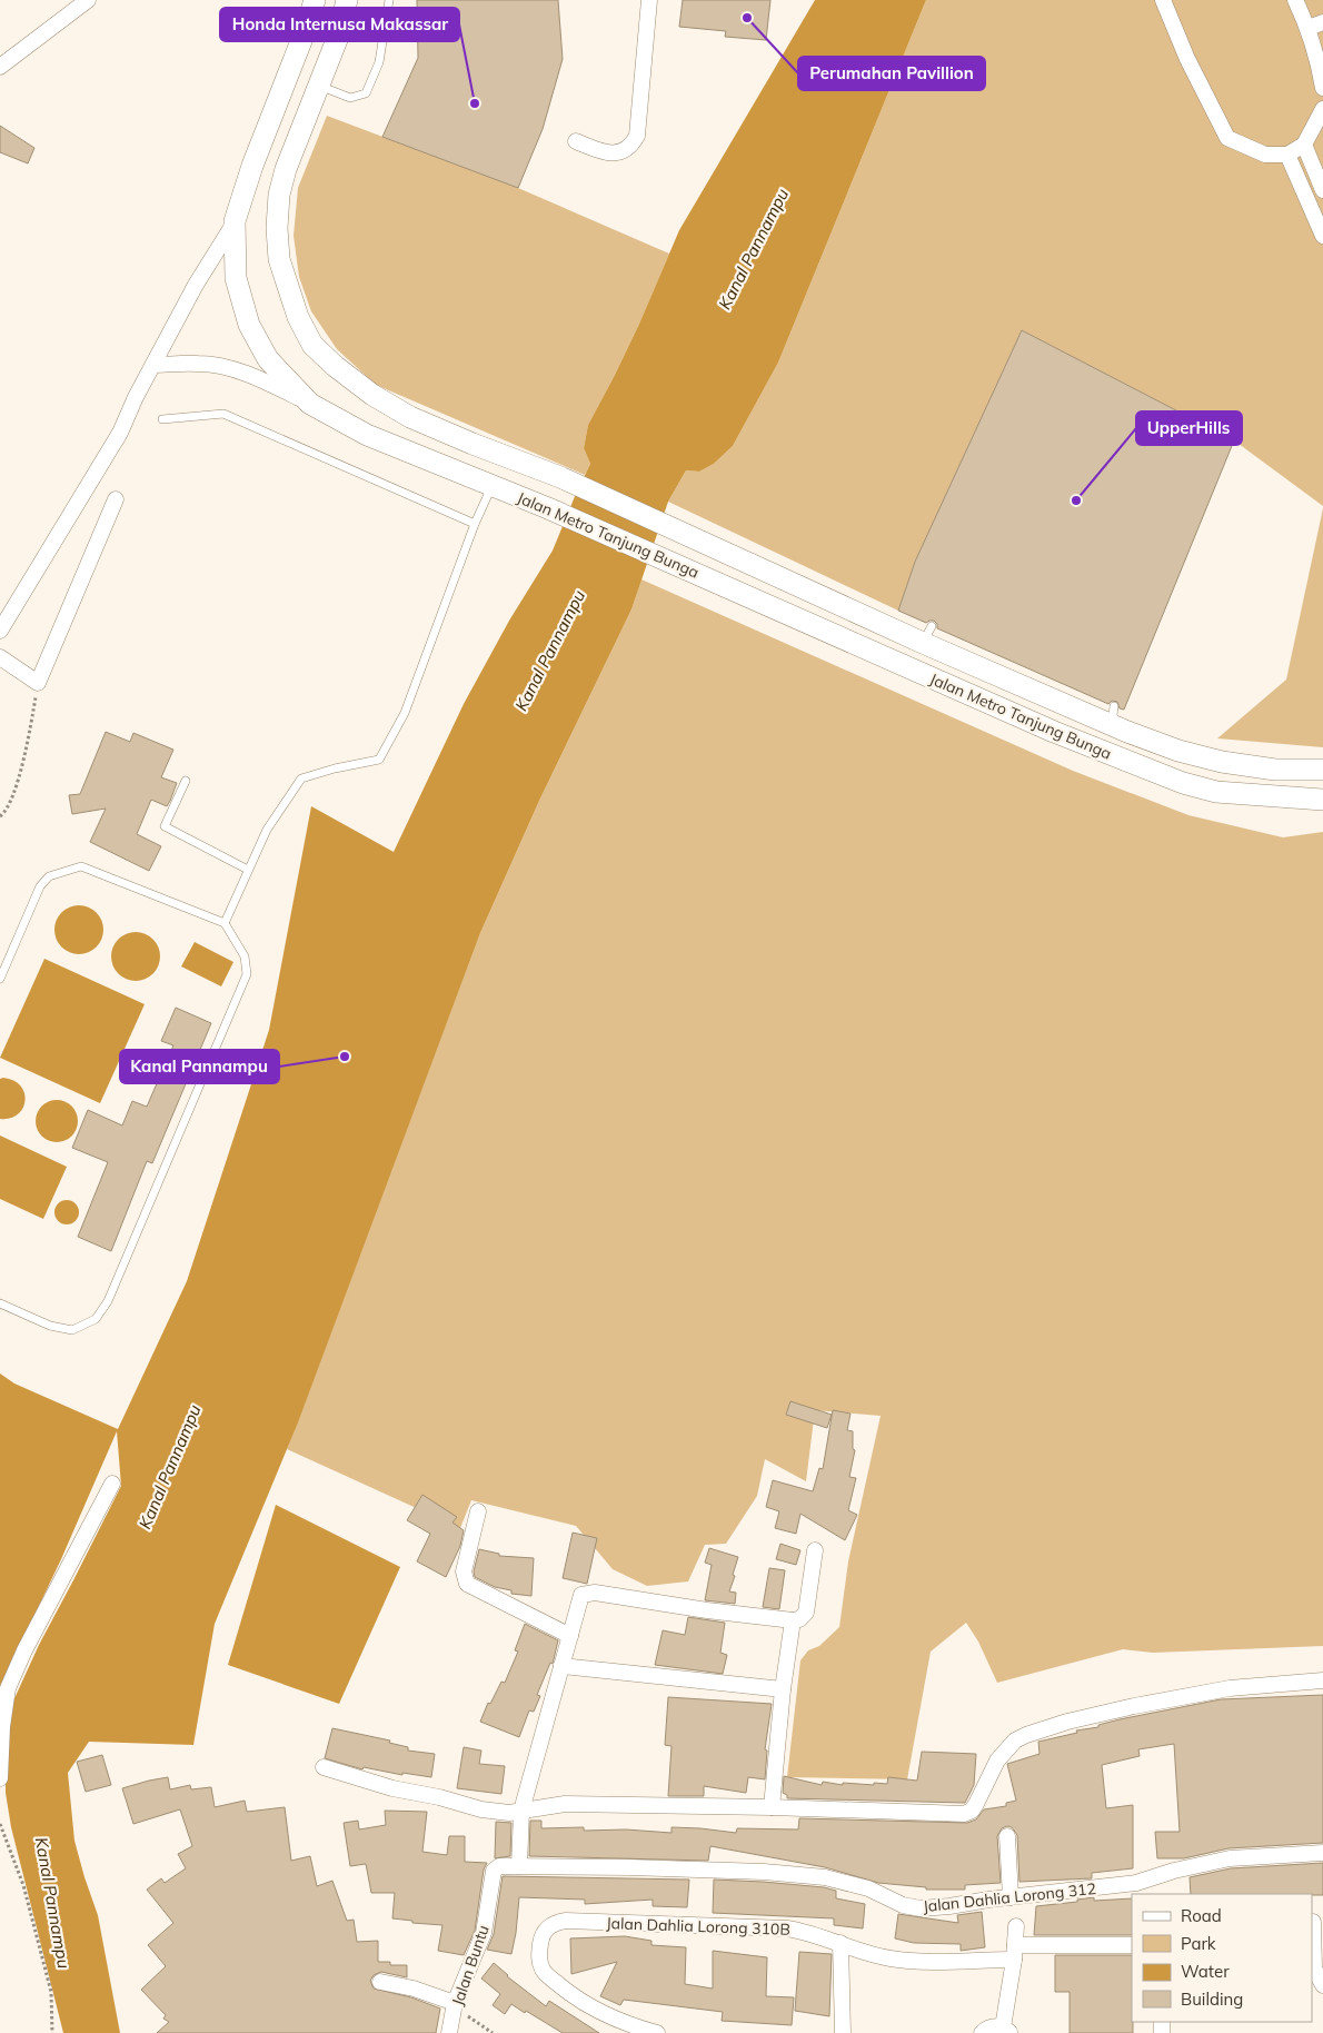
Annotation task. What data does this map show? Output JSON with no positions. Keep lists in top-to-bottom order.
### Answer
{
  "streets": {
    "main road": ["Jalan Metro Tanjung Bunga"],
    "street": ["Jalan Dahlia Lorong 312", "Jalan Dahlia Lorong 310B", "Jalan Buntu"]
  },
  "crossings": [
    ["Jalan Dahlia Lorong 312", "Jalan Buntu"]
  ],
  "water": ["Kanal Pannampu"],
  "places": [
    "Perumahan Pavillion",
    "Honda Internusa Makassar",
    "UpperHills",
    "Kanal Pannampu"
  ],
  "legend": [
    "Road",
    "Park",
    "Water",
    "Building"
  ]
}
